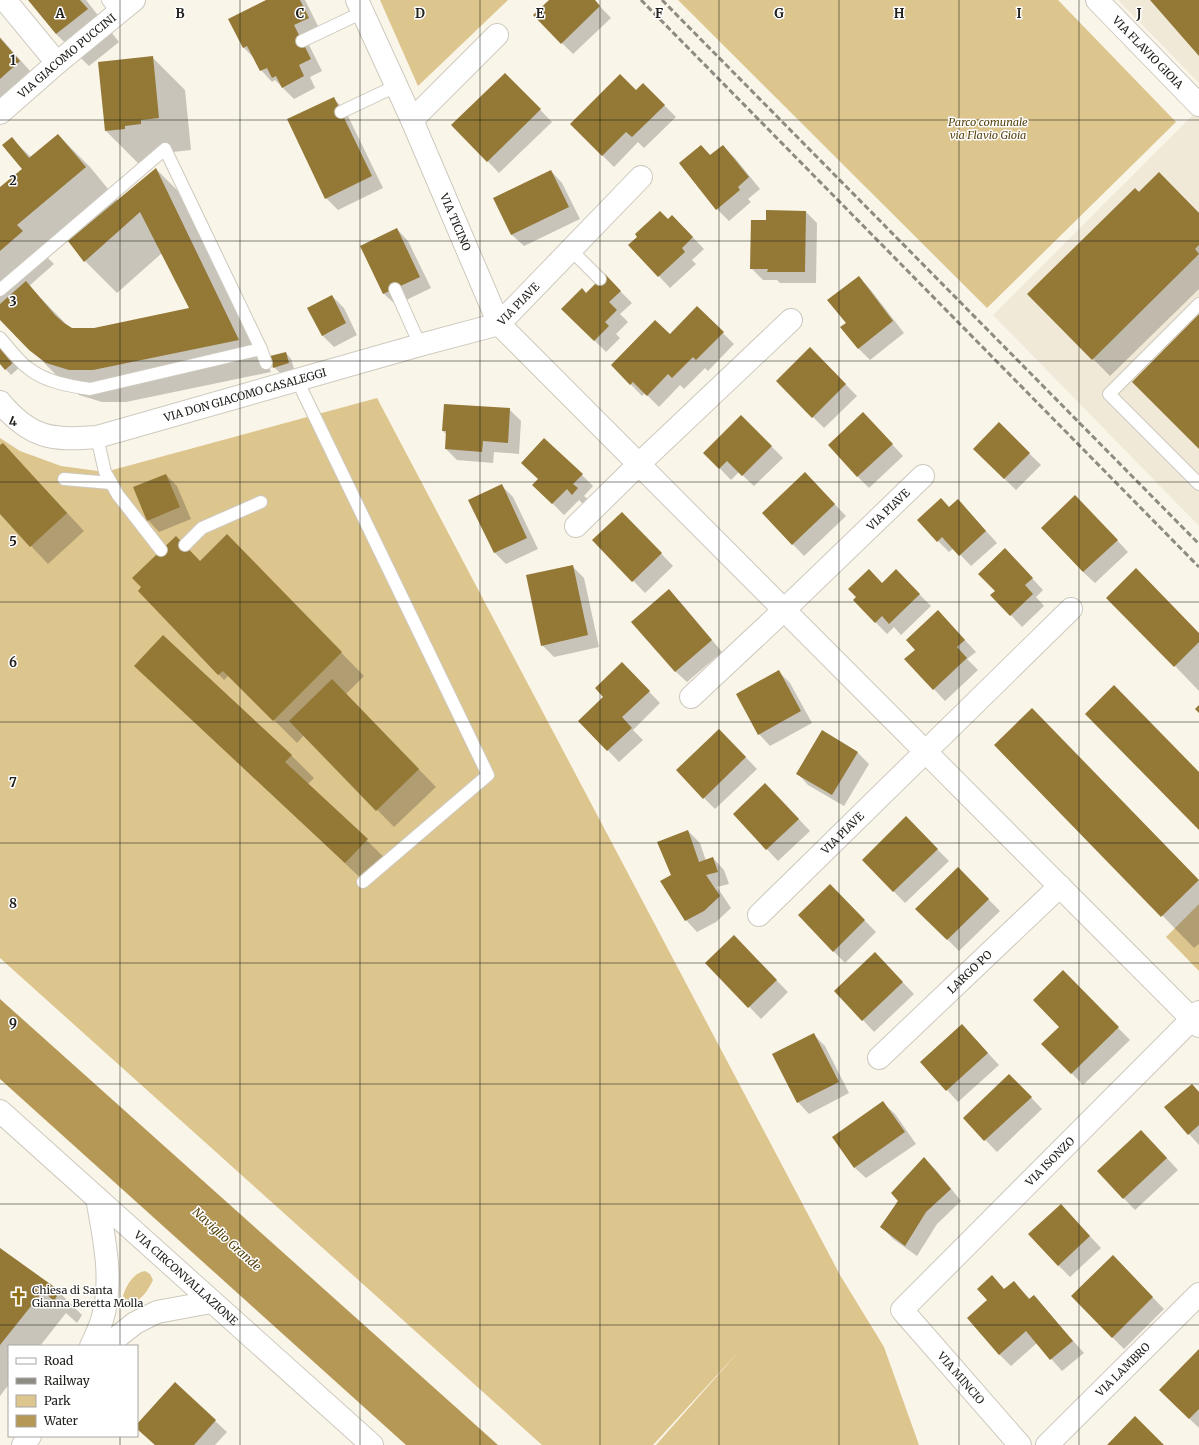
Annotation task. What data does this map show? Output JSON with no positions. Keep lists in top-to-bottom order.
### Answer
{
  "streets": {
    "street": [
      "VIA FLAVIO GIOIA",
      "VIA GIACOMO PUCCINI",
      "VIA TICINO",
      "VIA PIAVE",
      "VIA DON GIACOMO CASALEGGI",
      "LARGO PO",
      "VIA ISONZO",
      "VIA CIRCONVALLAZIONE",
      "VIA LAMBRO",
      "VIA MINCIO"
    ]
  },
  "crossings": [
    ["VIA TICINO", "VIA PIAVE"],
    ["VIA TICINO", "VIA DON GIACOMO CASALEGGI"],
    ["VIA PIAVE", "VIA DON GIACOMO CASALEGGI"],
    ["VIA ISONZO", "VIA MINCIO"]
  ],
  "water": ["Naviglio Grande"],
  "parks": ["Parco comunale via Flavio Gioia"],
  "places": {
    "church": ["Chiesa di Santa Gianna Beretta Molla"]
  },
  "legend": [
    "Road",
    "Railway",
    "Park",
    "Water"
  ],
  "grid": {
    "columns": [
      "A",
      "B",
      "C",
      "D",
      "E",
      "F",
      "G",
      "H",
      "I",
      "J"
    ],
    "rows": [
      "1",
      "2",
      "3",
      "4",
      "5",
      "6",
      "7",
      "8",
      "9"
    ]
  }
}
